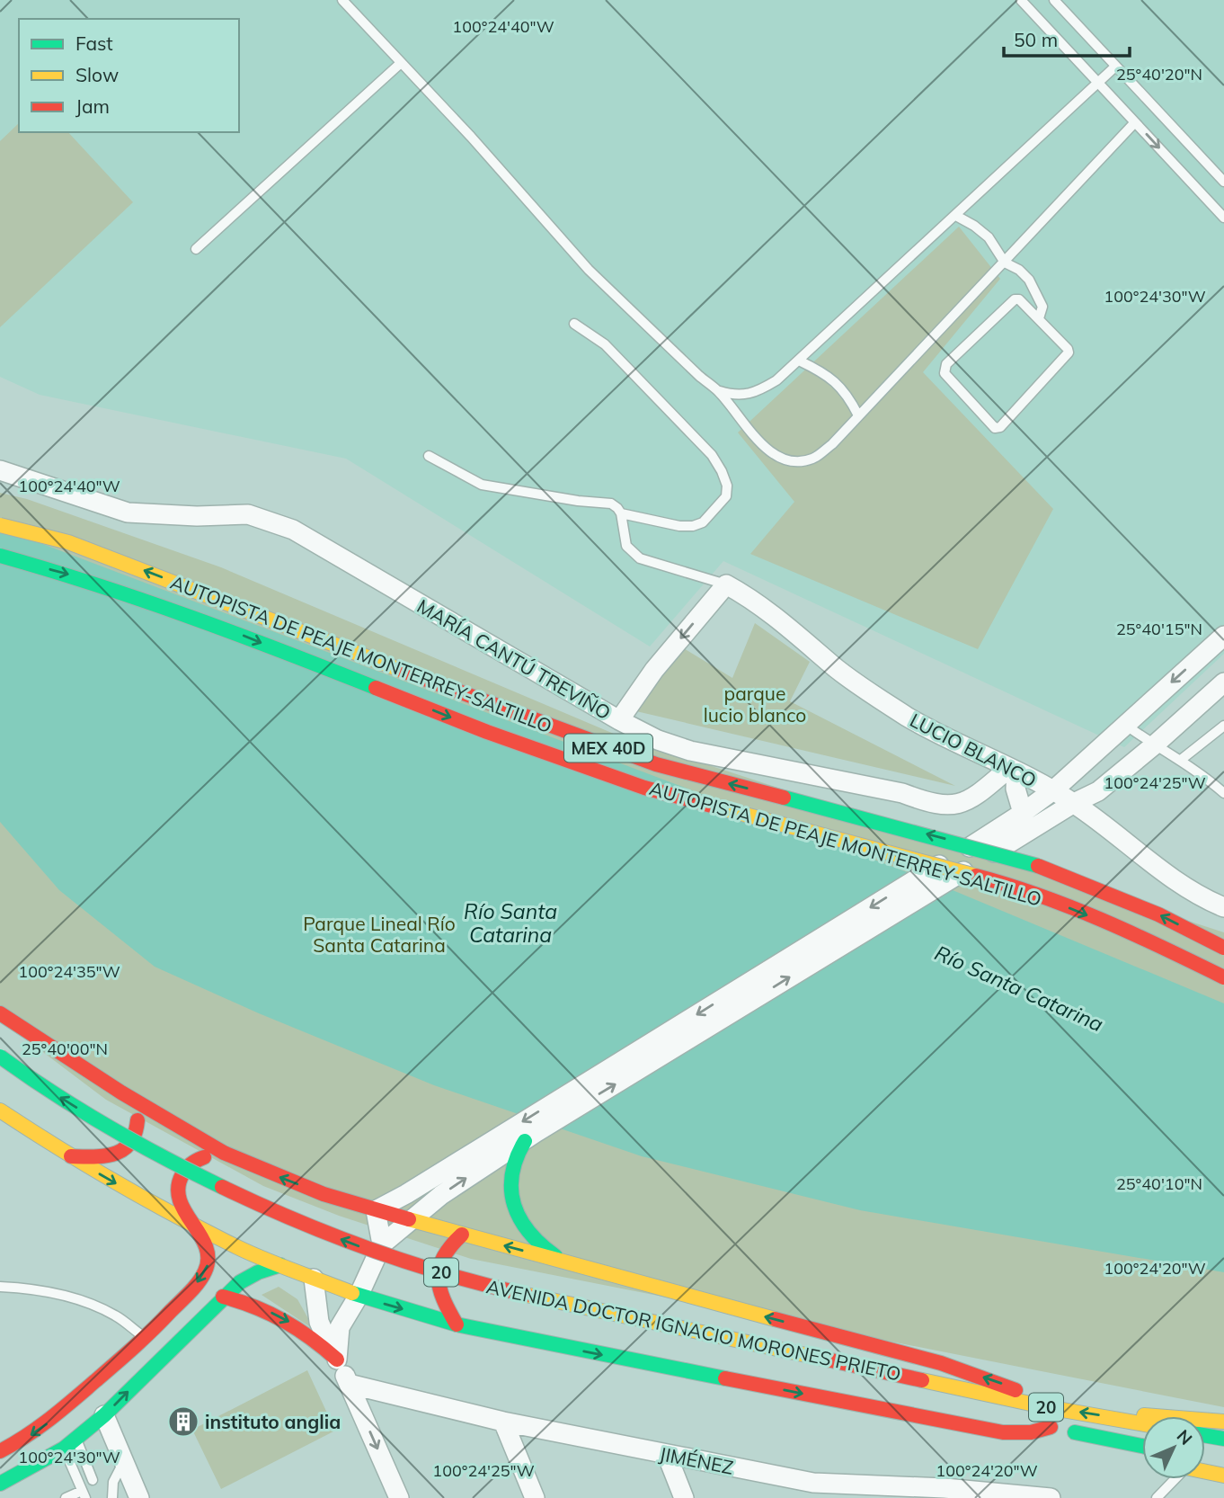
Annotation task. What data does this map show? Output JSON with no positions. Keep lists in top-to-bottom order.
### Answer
{
  "streets": {
    "main road": [
      "AUTOPISTA DE PEAJE MONTERREY-SALTILLO",
      "MEX 40D",
      "20",
      "AVENIDA DOCTOR IGNACIO MORONES PRIETO"
    ],
    "street": ["MARÍA CANTÚ TREVIÑO", "LUCIO BLANCO", "JIMÉNEZ"]
  },
  "crossings": [
    ["MARÍA CANTÚ TREVIÑO", "LUCIO BLANCO"],
    ["20", "AVENIDA DOCTOR IGNACIO MORONES PRIETO"]
  ],
  "water": ["Río Santa Catarina"],
  "parks": ["parque lucio blanco", "Parque Lineal Río Santa Catarina"],
  "places": {
    "building": ["instituto anglia"]
  },
  "legend": ["Fast", "Slow", "Jam"],
  "scale_bar": "50 m",
  "north": "top right",
  "coordinates": [
    "100°24'40\"W",
    "25°40'20\"N",
    "100°24'30\"W",
    "25°40'15\"N",
    "100°24'25\"W",
    "100°24'35\"W",
    "25°40'00\"N",
    "25°40'10\"N",
    "100°24'20\"W"
  ]
}
